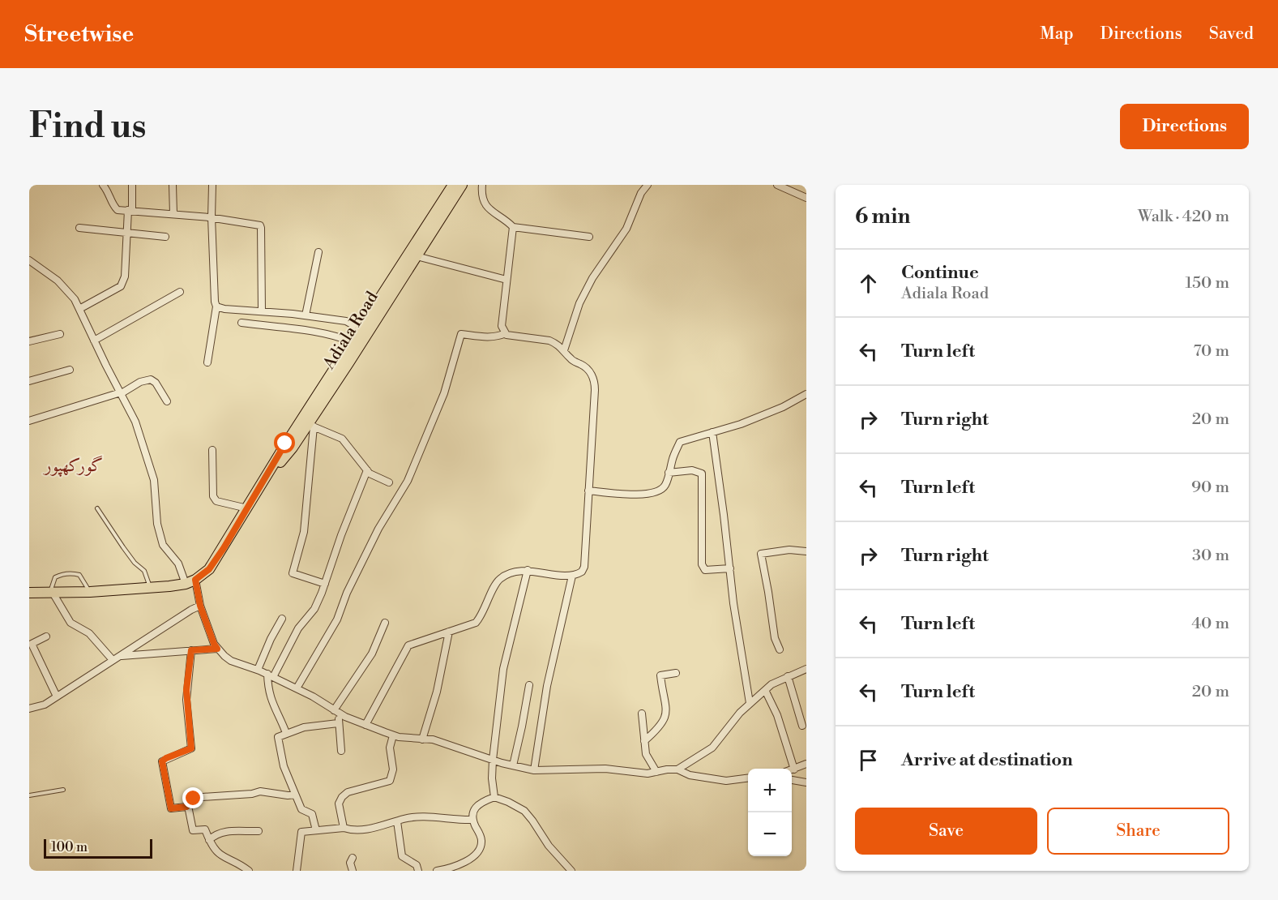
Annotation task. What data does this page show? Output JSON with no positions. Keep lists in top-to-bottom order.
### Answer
{
  "streets": {
    "main road": ["Adiala Road"]
  },
  "districts": ["گورکھپور"],
  "scale_bar": "100 m",
  "page": {
    "header": "Streetwise",
    "nav": ["Map", "Directions", "Saved"],
    "buttons": [
      "Directions",
      ["Save", "Share"]
    ],
    "title": "Find us",
    "heading": ["6 min", "Walk · 420 m"],
    "list": [
      ["Continue", "Adiala Road", "150 m"],
      ["Turn left", "70 m"],
      ["Turn right", "20 m"],
      ["Turn left", "90 m"],
      ["Turn right", "30 m"],
      ["Turn left", "40 m"],
      ["Turn left", "20 m"],
      "Arrive at destination"
    ],
    "map_buttons": ["+", "−"],
    "scale": "100 m"
  }
}
